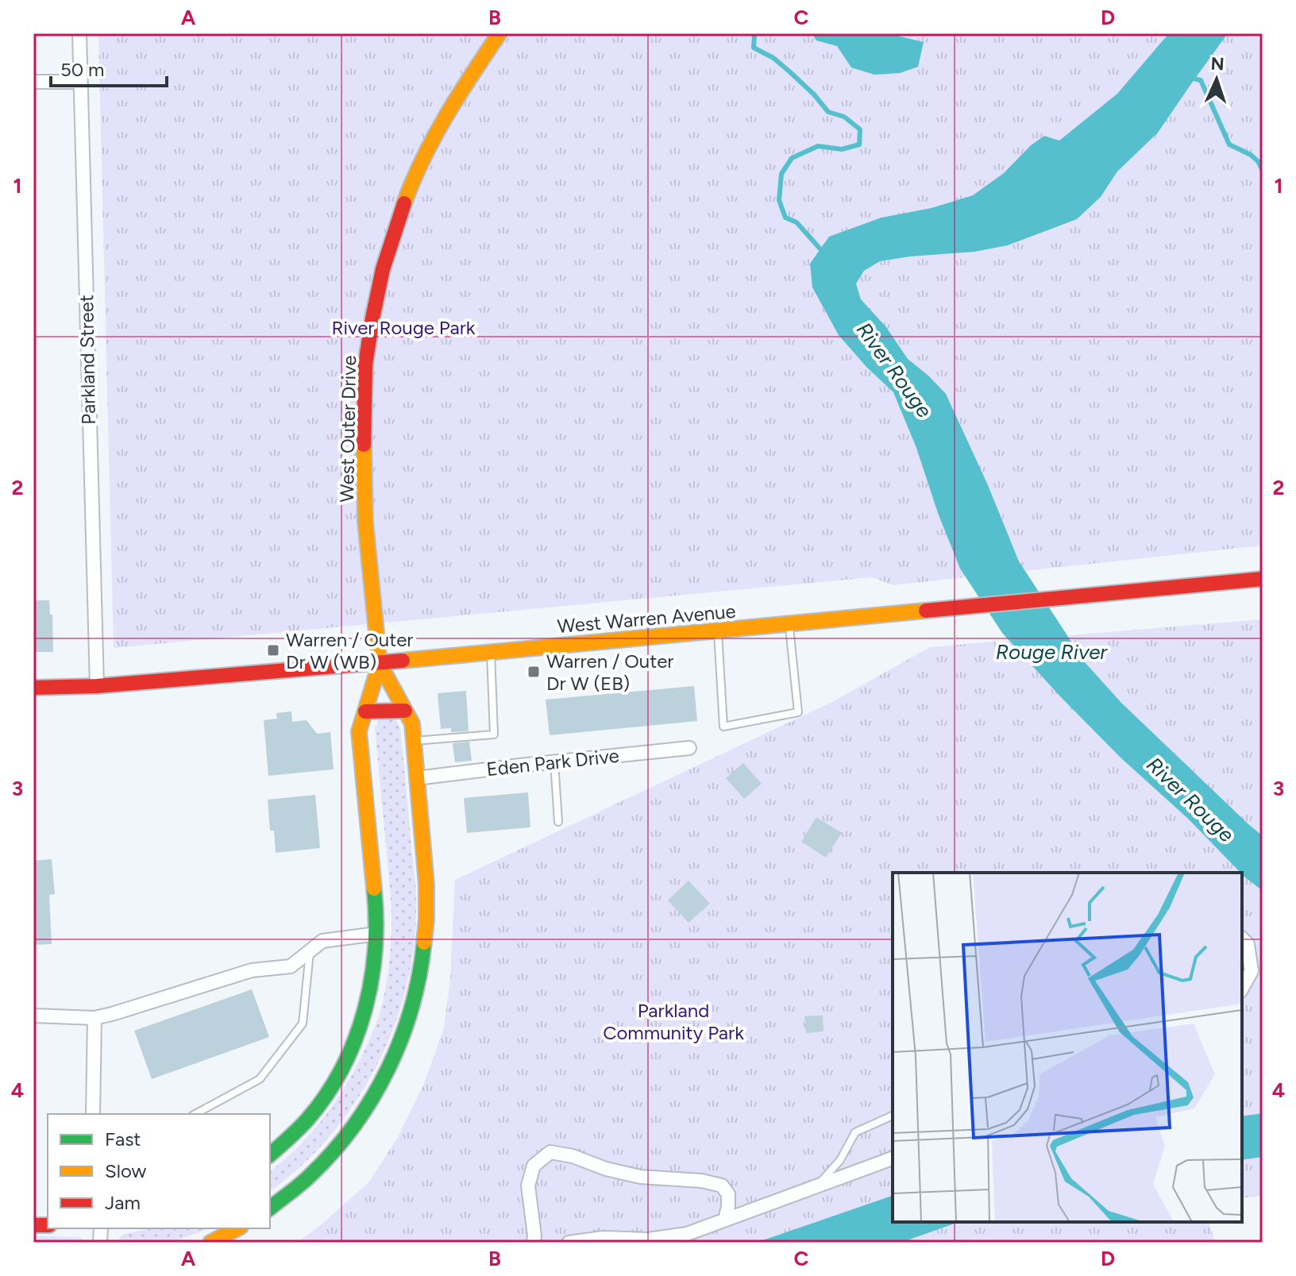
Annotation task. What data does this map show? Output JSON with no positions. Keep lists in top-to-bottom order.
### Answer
{
  "streets": {
    "main road": ["West Outer Drive", "West Warren Avenue"],
    "street": ["Parkland Street", "Eden Park Drive"]
  },
  "crossings": [
    ["Parkland Street", "West Warren Avenue"],
    ["West Outer Drive", "West Warren Avenue"],
    ["West Outer Drive", "Eden Park Drive"]
  ],
  "water": ["River Rouge", "Rouge River"],
  "parks": ["River Rouge Park", "Parkland Community Park"],
  "places": {
    "transit": ["Warren / Outer Dr W (WB)", "Warren / Outer Dr W (EB)"]
  },
  "legend": ["Fast", "Slow", "Jam"],
  "scale_bar": "50 m",
  "north": "top",
  "grid": {
    "columns": [
      "A",
      "B",
      "C",
      "D"
    ],
    "rows": [
      "1",
      "2",
      "3",
      "4"
    ]
  }
}
